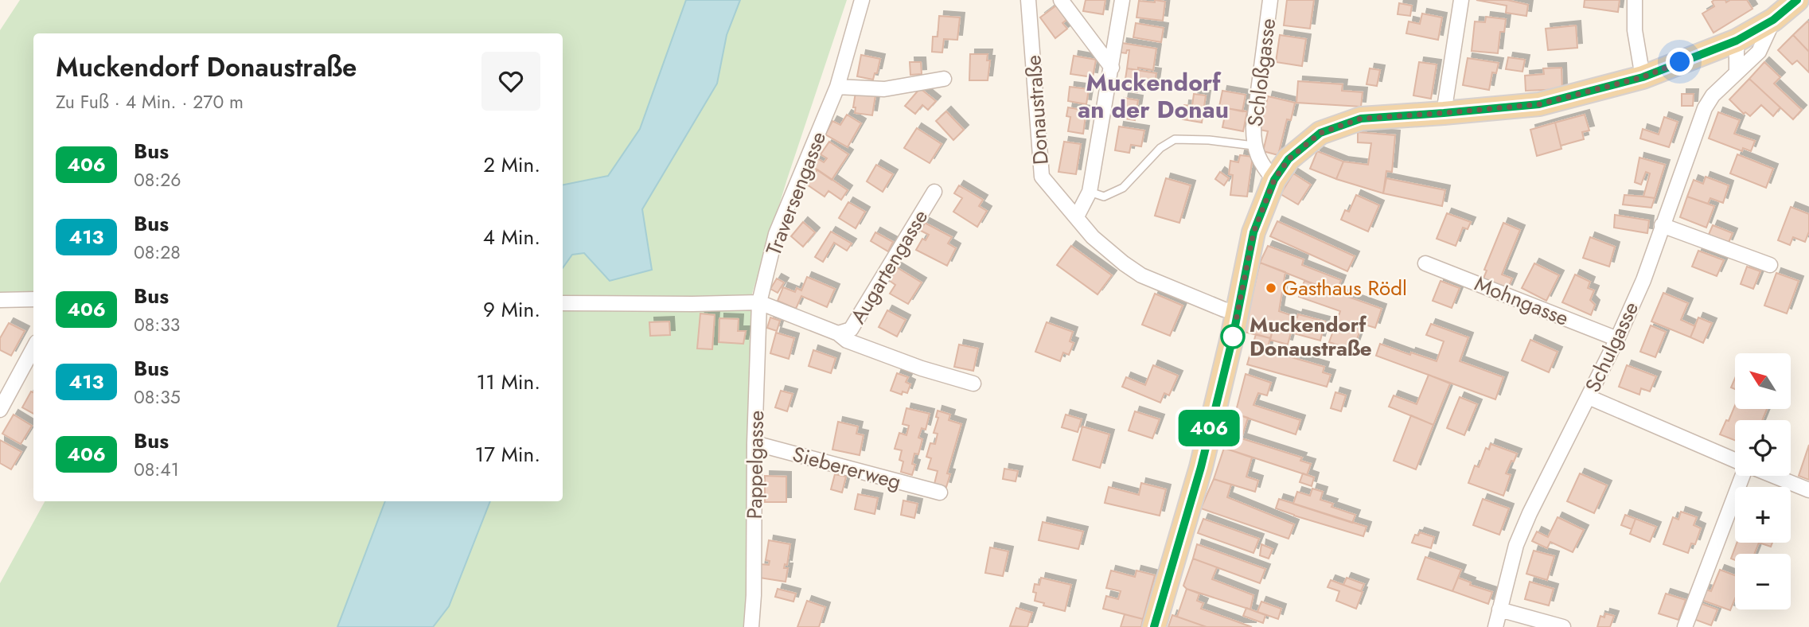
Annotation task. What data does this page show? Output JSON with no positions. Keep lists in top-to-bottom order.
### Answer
{
  "streets": {
    "street": [
      "Schloßgasse",
      "Donaustraße",
      "Traversengasse",
      "Augartengasse",
      "Mohngasse",
      "Schulgasse",
      "Pappelgasse",
      "Siebererweg"
    ]
  },
  "crossings": [
    ["Traversengasse", "Augartengasse"],
    ["Traversengasse", "Pappelgasse"],
    ["Augartengasse", "Pappelgasse"],
    ["Mohngasse", "Schulgasse"],
    ["Pappelgasse", "Siebererweg"]
  ],
  "districts": ["Muckendorf an der Donau"],
  "places": ["Gasthaus Rödl", "Muckendorf Donaustraße"],
  "lines": ["bus line 406"],
  "north": "top left",
  "page": {
    "on_map": "406",
    "heading": ["Muckendorf Donaustraße", "Zu Fuß · 4 Min. · 270 m"],
    "list": [
      {
        "mark": "406",
        "name": "Bus",
        "note": "08:26",
        "value": "2 Min."
      },
      {
        "mark": "413",
        "name": "Bus",
        "note": "08:28",
        "value": "4 Min."
      },
      {
        "mark": "406",
        "name": "Bus",
        "note": "08:33",
        "value": "9 Min."
      },
      {
        "mark": "413",
        "name": "Bus",
        "note": "08:35",
        "value": "11 Min."
      },
      {
        "mark": "406",
        "name": "Bus",
        "note": "08:41",
        "value": "17 Min."
      }
    ],
    "map_buttons": ["+", "−"]
  }
}
